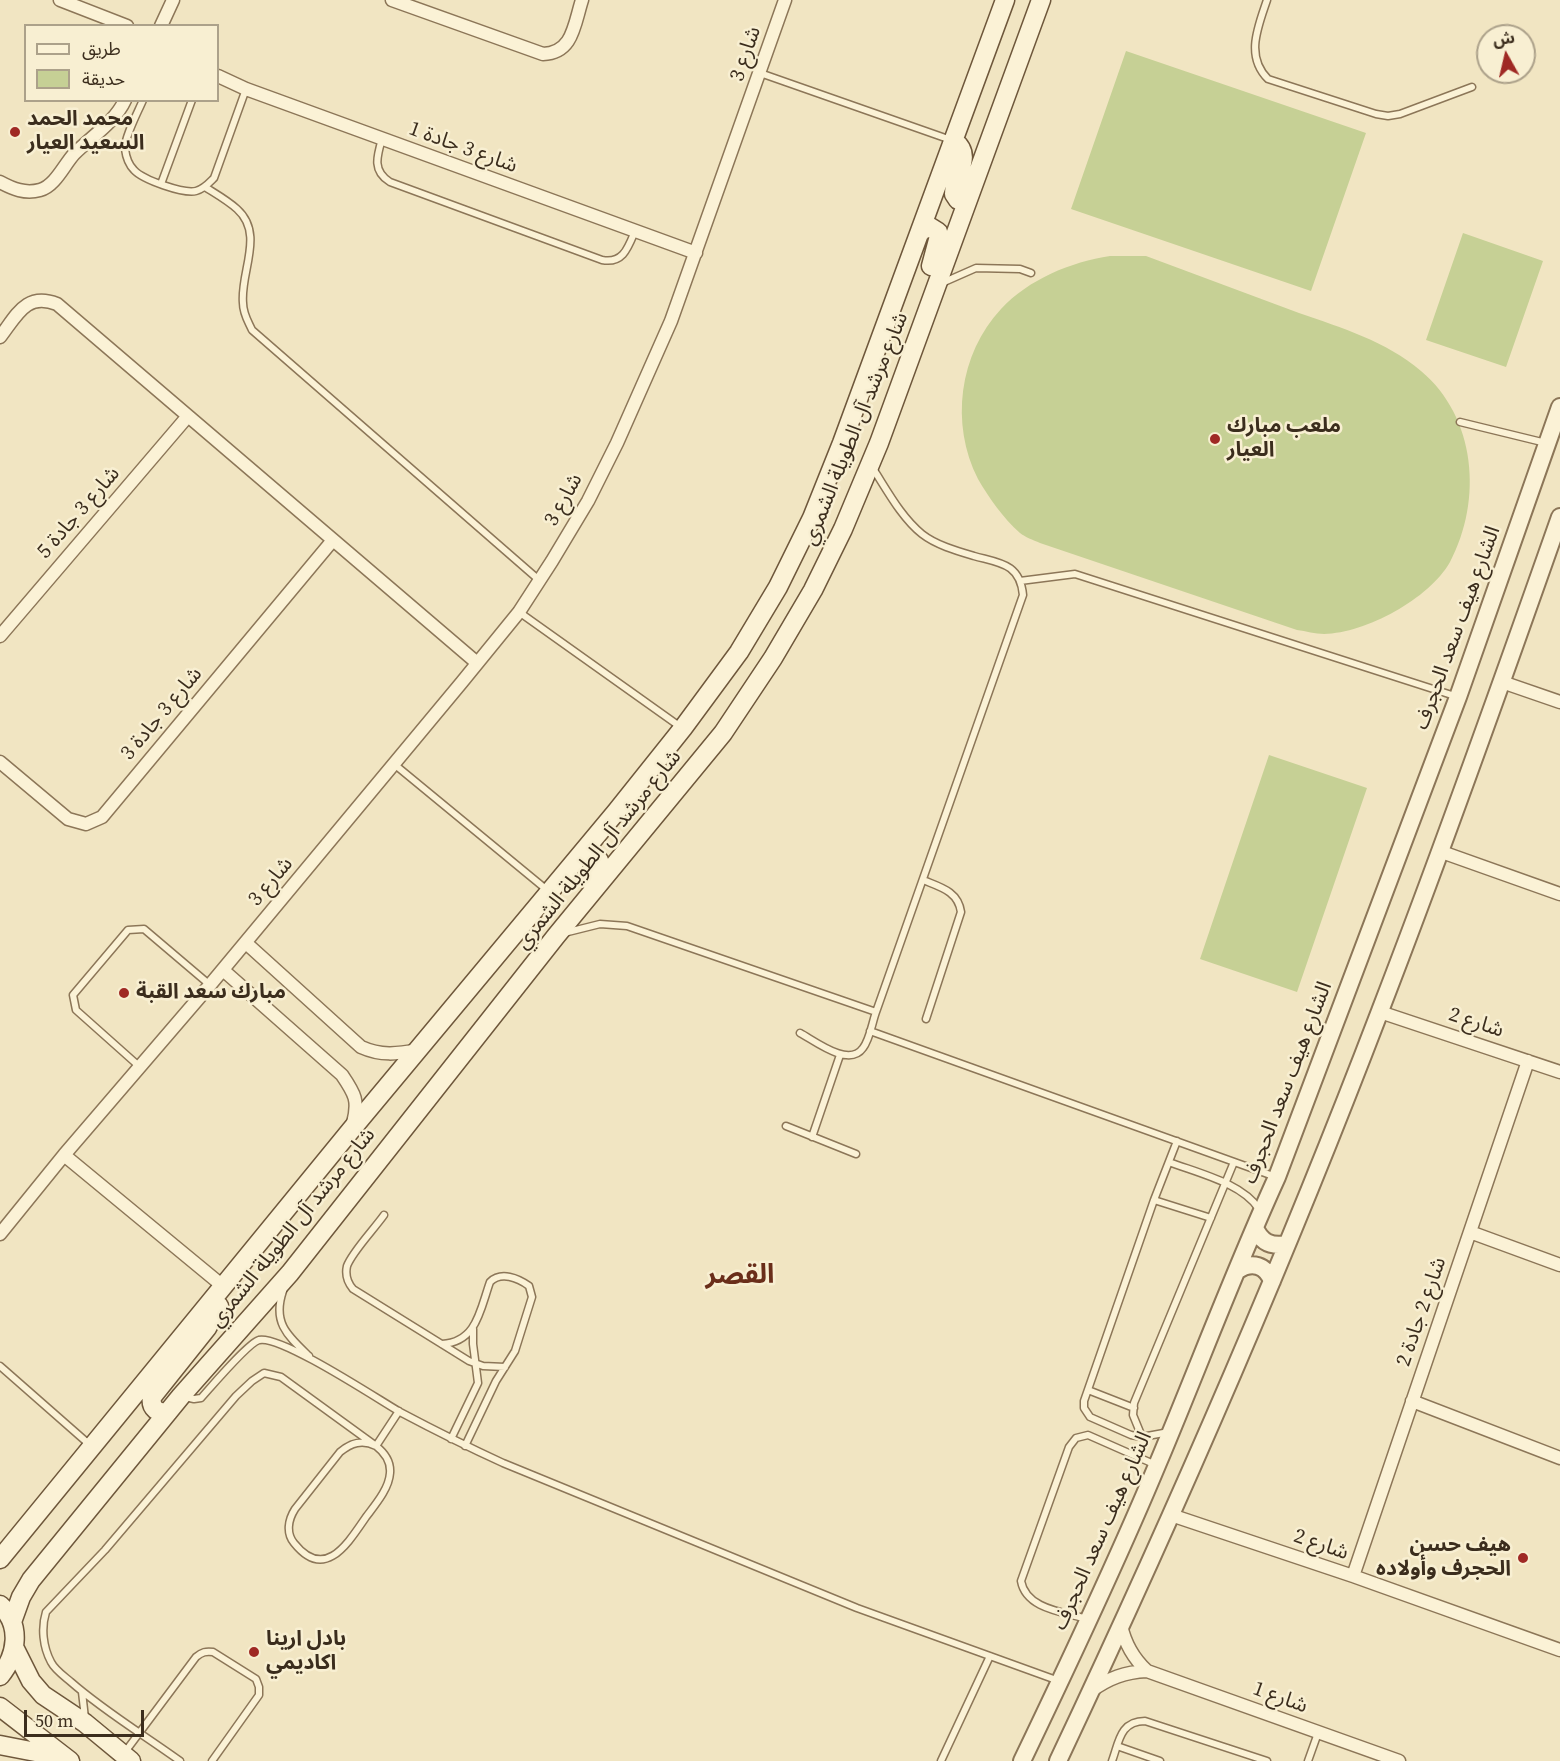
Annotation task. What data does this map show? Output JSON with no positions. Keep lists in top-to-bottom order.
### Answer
{
  "streets": {
    "main road": ["شارع مرشد آل الطويلة الشمري"],
    "street": [
      "شارع 3",
      "شارع 3 جادة 1",
      "شارع 3 جادة 5",
      "الشارع هيف سعد الحجرف",
      "شارع 3 جادة 3",
      "شارع 2",
      "شارع 2 جادة 2",
      "شارع 1"
    ]
  },
  "crossings": [
    ["شارع 3", "شارع 3 جادة 1"],
    ["شارع 2", "شارع 2 جادة 2"]
  ],
  "districts": ["القصر"],
  "places": [
    "محمد الحمد السعيد العيار",
    "ملعب مبارك العيار",
    "مبارك سعد القبة",
    "هيف حسن الحجرف وأولاده",
    "بادل ارينا اكاديمي"
  ],
  "legend": ["طريق", "حديقة"],
  "scale_bar": "50 m",
  "north": "top"
}
